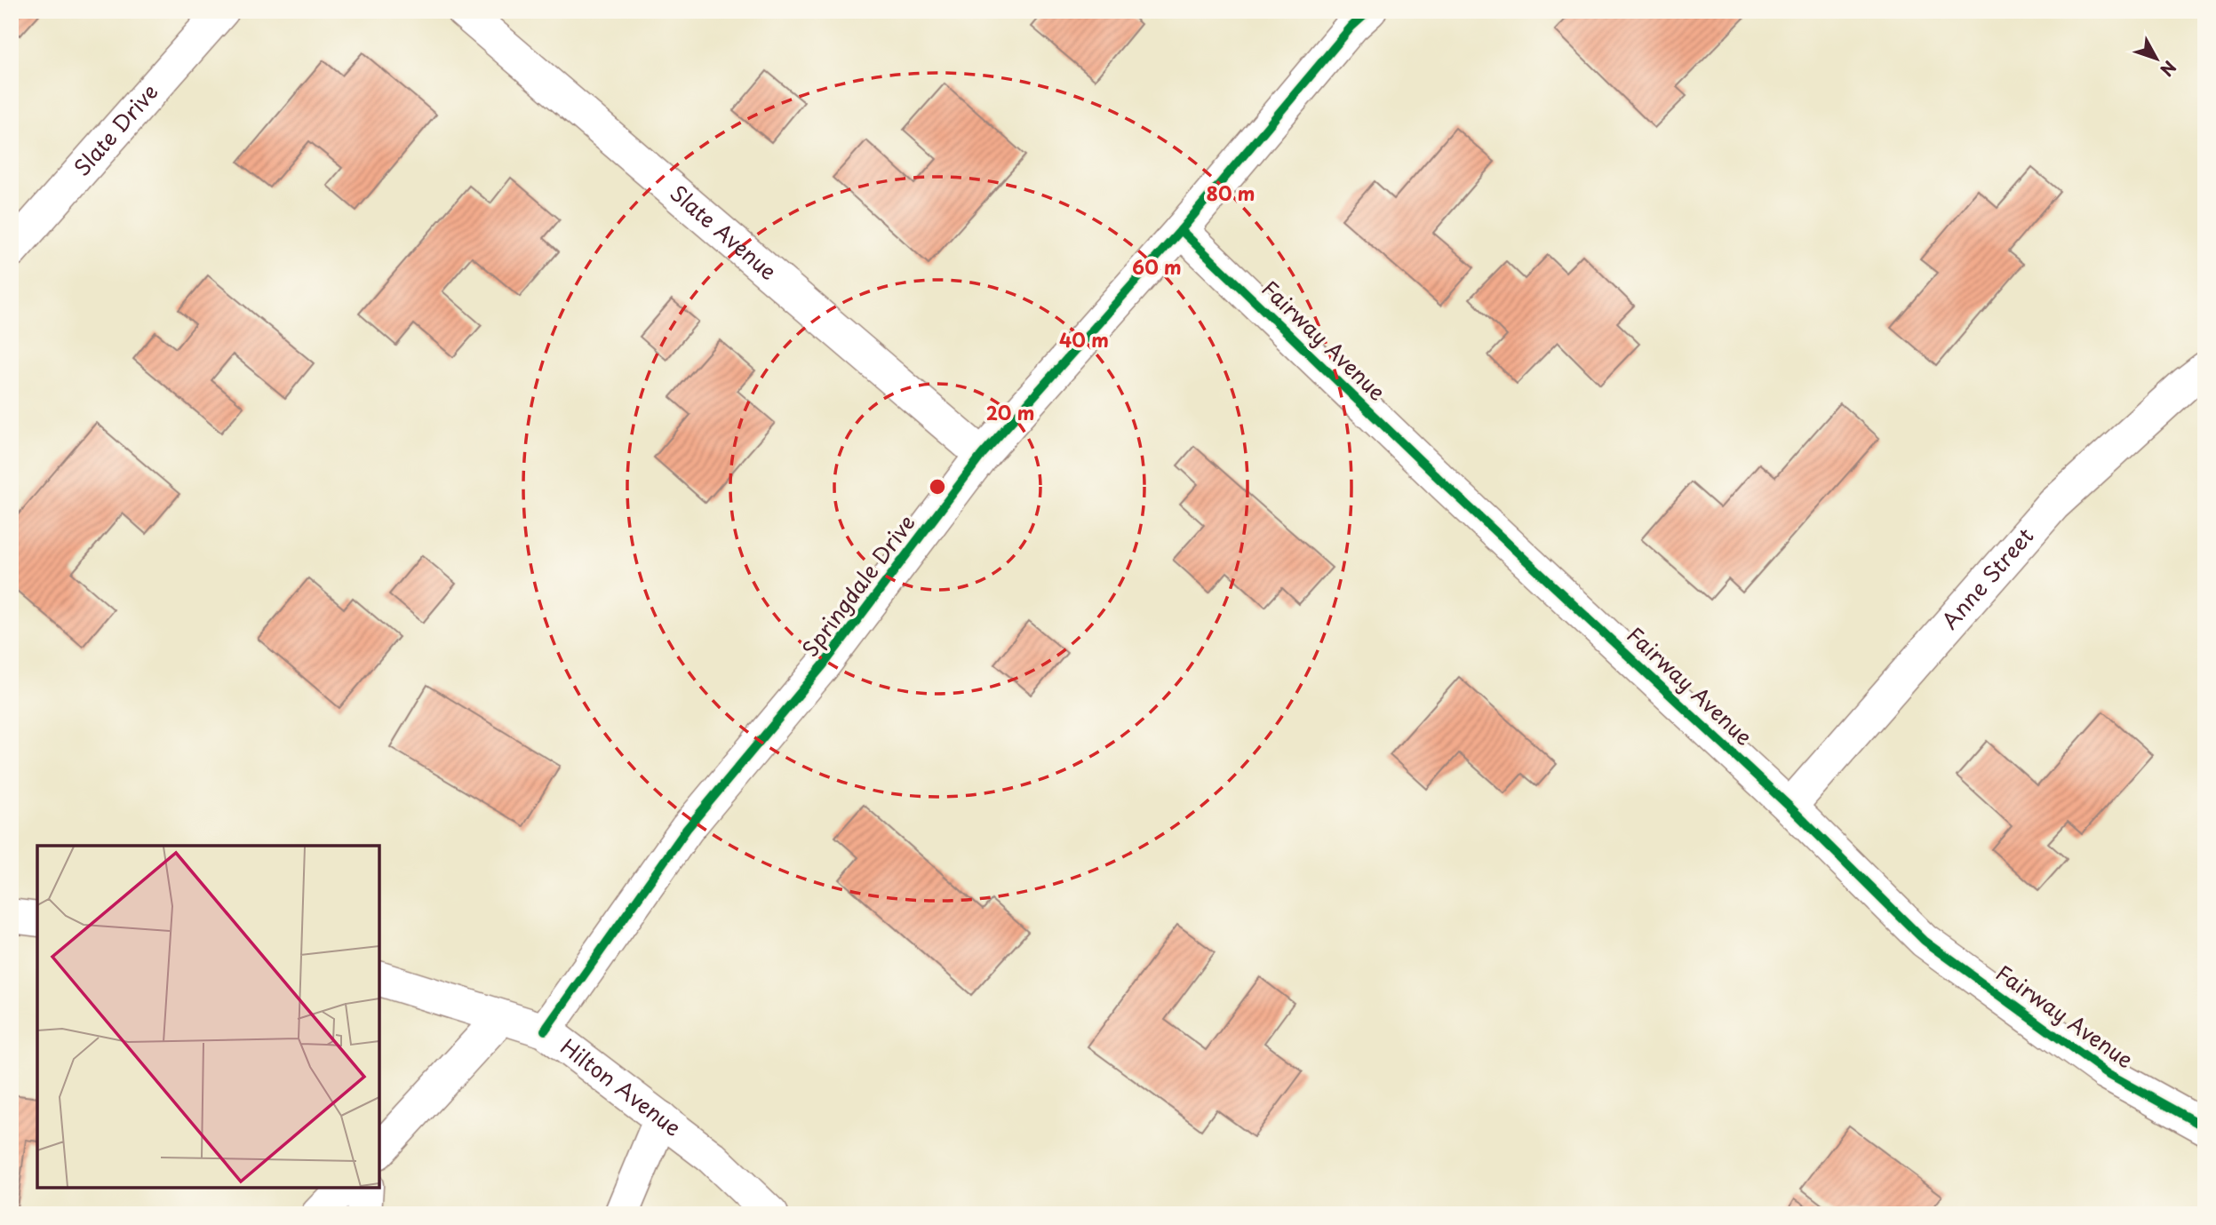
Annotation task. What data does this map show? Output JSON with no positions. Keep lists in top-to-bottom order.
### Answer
{
  "streets": {
    "street": [
      "Slate Drive",
      "Slate Avenue",
      "Fairway Avenue",
      "Anne Street",
      "Springdale Drive",
      "Hilton Avenue"
    ]
  },
  "crossings": [
    ["Slate Avenue", "Springdale Drive"],
    ["Fairway Avenue", "Anne Street"],
    ["Fairway Avenue", "Springdale Drive"],
    ["Springdale Drive", "Hilton Avenue"]
  ],
  "north": "bottom right",
  "rings": [
    "80 m",
    "60 m",
    "40 m",
    "20 m"
  ]
}
